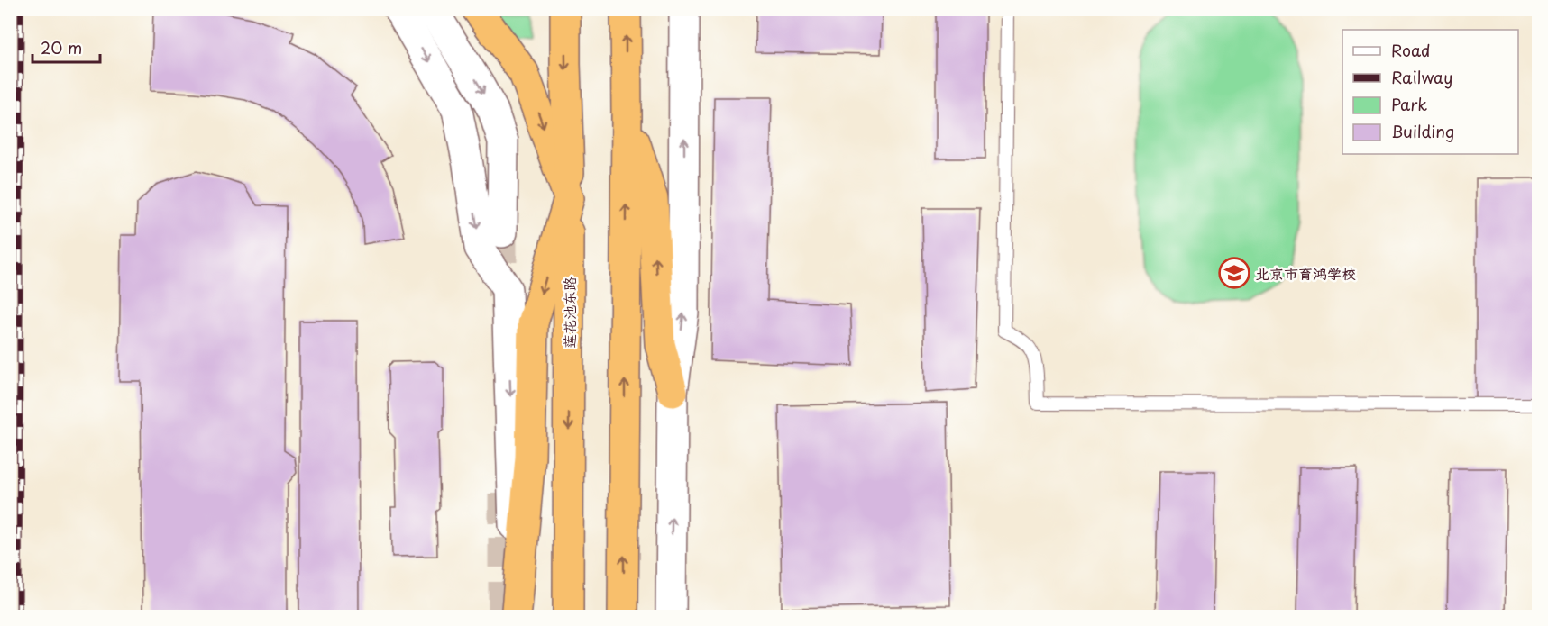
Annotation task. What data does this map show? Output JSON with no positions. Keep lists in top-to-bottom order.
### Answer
{
  "streets": {
    "highway": ["莲花池东路"]
  },
  "places": {
    "school or university": ["北京市育鸿学校"]
  },
  "legend": [
    "Road",
    "Railway",
    "Park",
    "Building"
  ],
  "scale_bar": "20 m"
}
